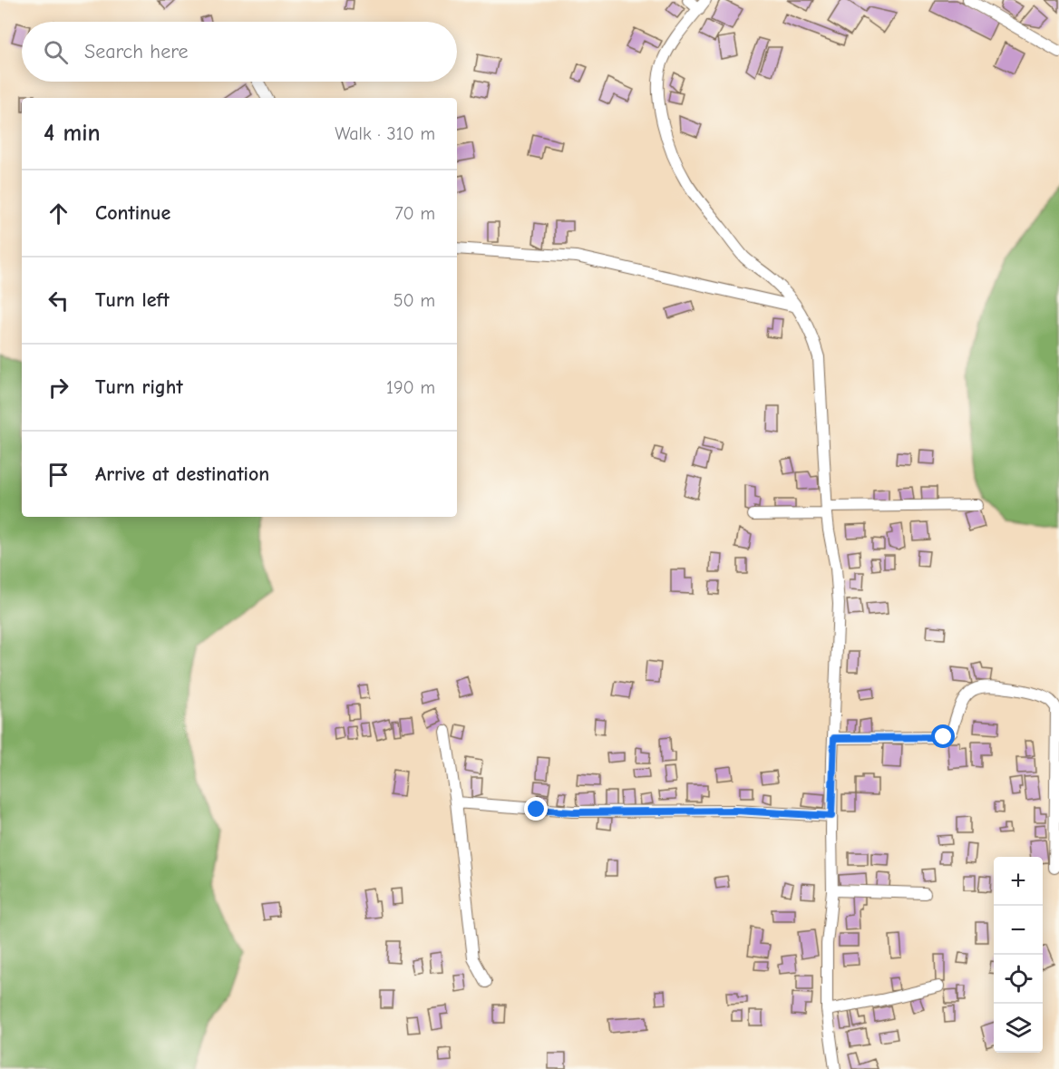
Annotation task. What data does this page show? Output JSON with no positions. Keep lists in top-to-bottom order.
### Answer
{
  "page": {
    "search": "Search here",
    "heading": ["4 min", "Walk · 310 m"],
    "list": [
      ["Continue", "70 m"],
      ["Turn left", "50 m"],
      ["Turn right", "190 m"],
      "Arrive at destination"
    ],
    "map_buttons": ["+", "−"]
  }
}
